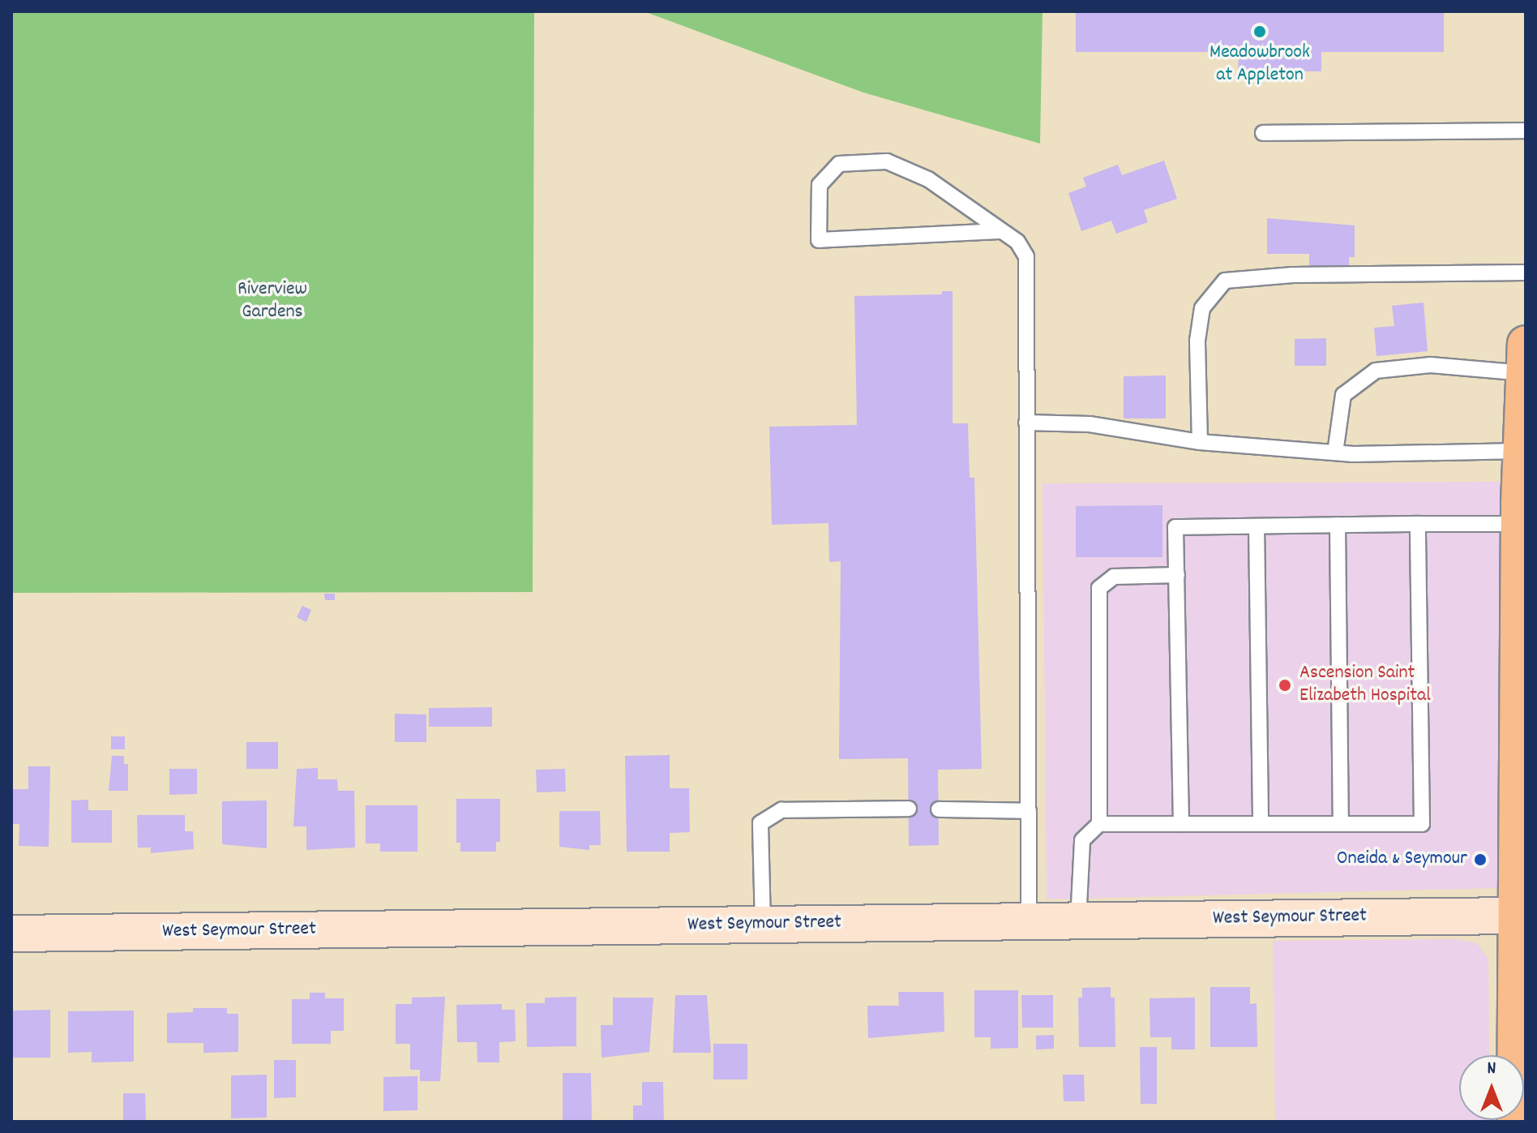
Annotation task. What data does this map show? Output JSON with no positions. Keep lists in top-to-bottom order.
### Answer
{
  "streets": {
    "street": ["West Seymour Street"]
  },
  "parks": ["Riverview Gardens"],
  "places": ["Meadowbrook at Appleton", "Ascension Saint Elizabeth Hospital", "Oneida & Seymour"],
  "north": "top"
}
